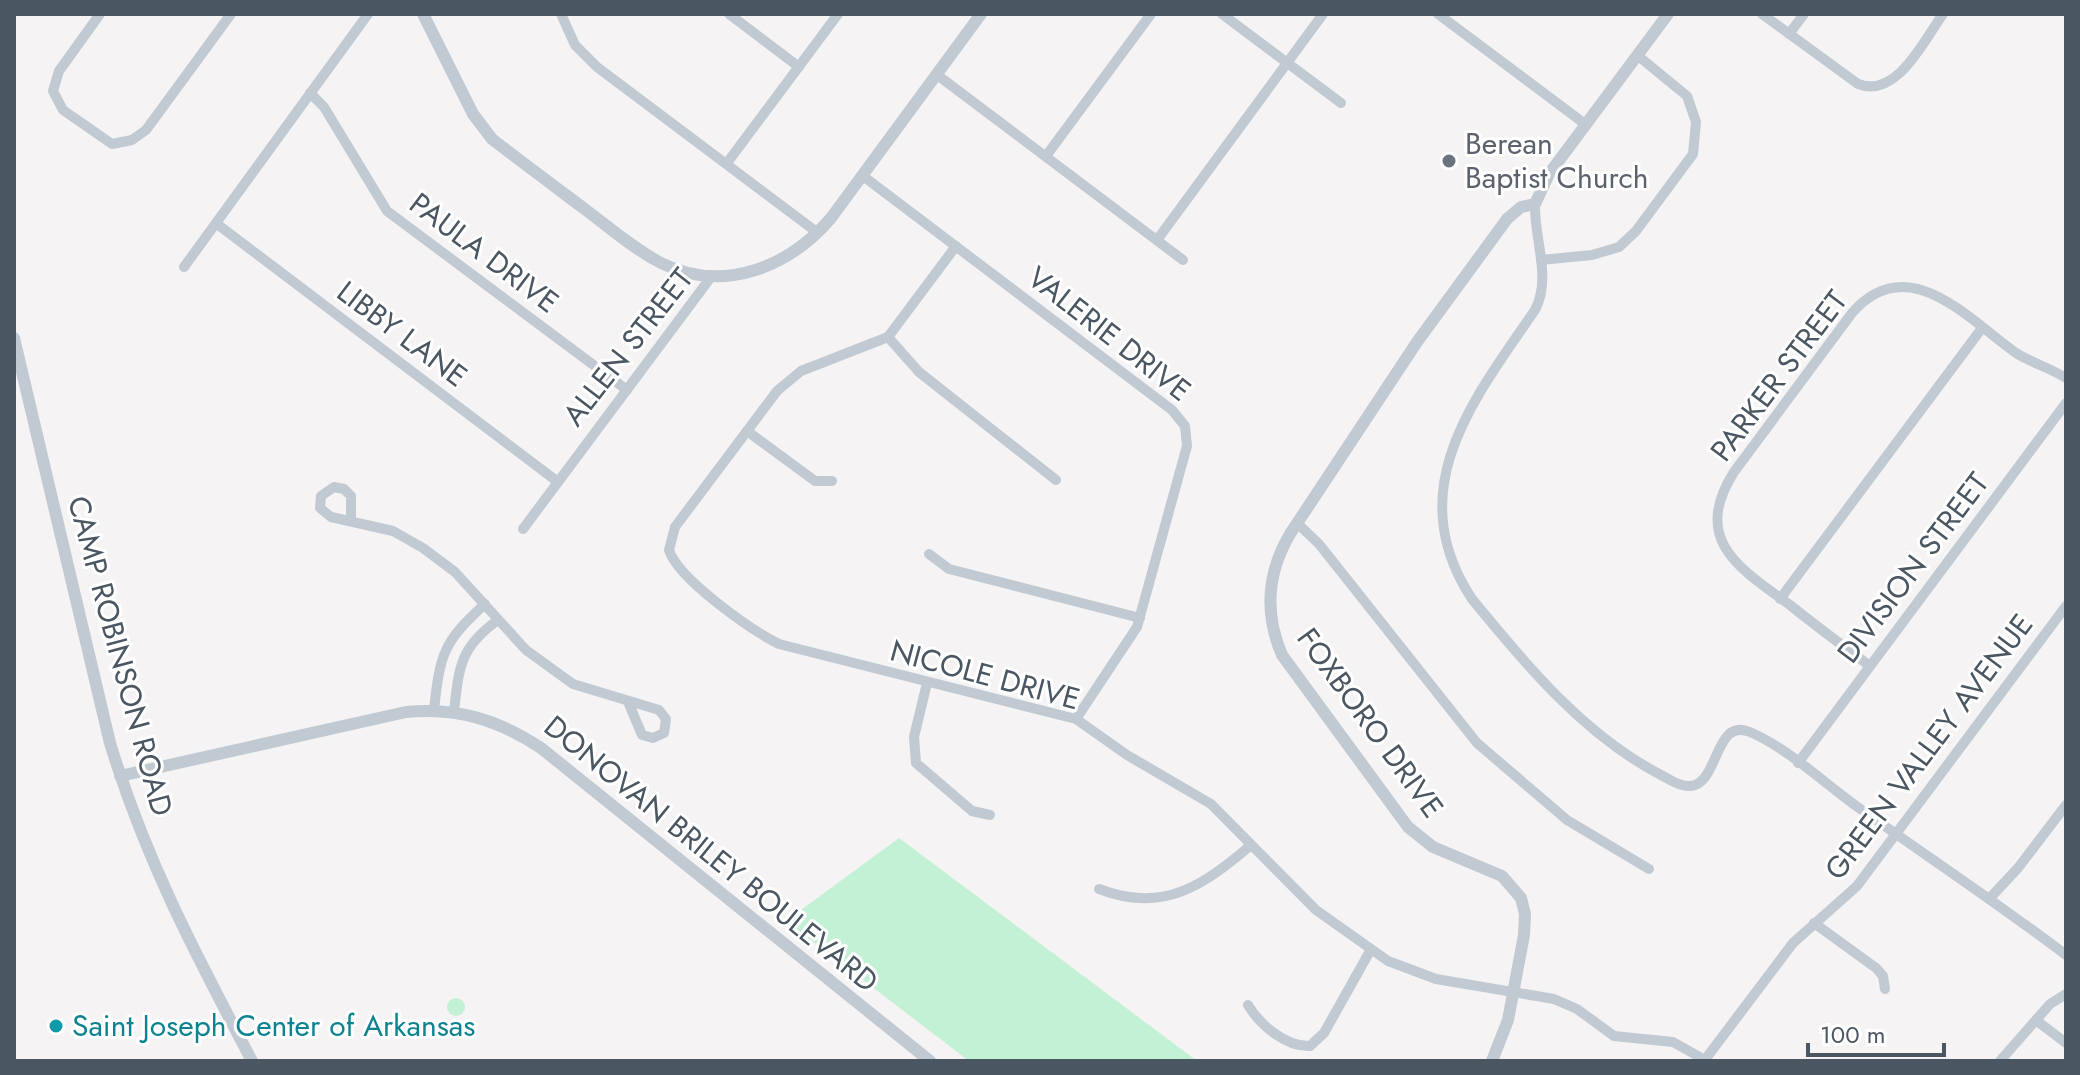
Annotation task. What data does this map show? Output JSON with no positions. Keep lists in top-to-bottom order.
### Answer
{
  "streets": {
    "street": [
      "PAULA DRIVE",
      "LIBBY LANE",
      "VALERIE DRIVE",
      "ALLEN STREET",
      "PARKER STREET",
      "DIVISION STREET",
      "CAMP ROBINSON ROAD",
      "NICOLE DRIVE",
      "FOXBORO DRIVE",
      "GREEN VALLEY AVENUE",
      "DONOVAN BRILEY BOULEVARD"
    ]
  },
  "crossings": [
    ["PAULA DRIVE", "ALLEN STREET"],
    ["LIBBY LANE", "ALLEN STREET"],
    ["VALERIE DRIVE", "ALLEN STREET"],
    ["VALERIE DRIVE", "NICOLE DRIVE"],
    ["CAMP ROBINSON ROAD", "DONOVAN BRILEY BOULEVARD"],
    ["NICOLE DRIVE", "FOXBORO DRIVE"],
    ["NICOLE DRIVE", "GREEN VALLEY AVENUE"]
  ],
  "places": ["Berean Baptist Church", "Saint Joseph Center of Arkansas"],
  "scale_bar": "100 m"
}
